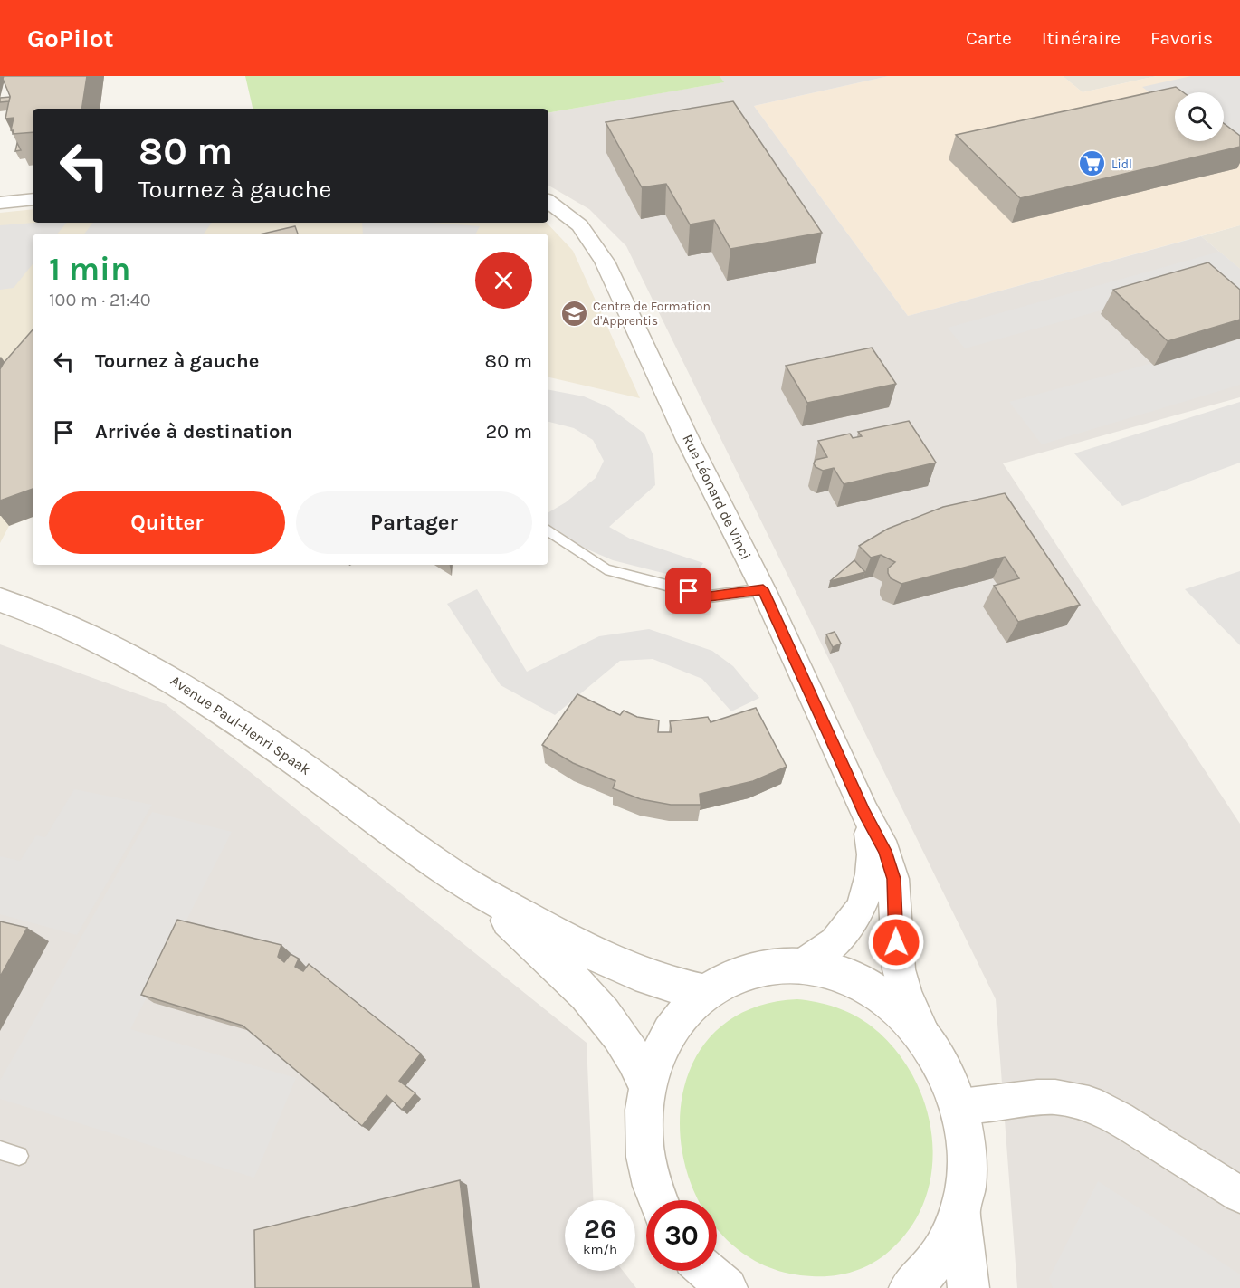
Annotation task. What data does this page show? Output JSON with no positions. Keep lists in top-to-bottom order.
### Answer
{
  "streets": {
    "street": ["Rue Léonard de Vinci", "Avenue Paul-Henri Spaak"]
  },
  "places": {
    "supermarket": ["Lidl"],
    "school or university": ["Centre de Formation d'Apprentis"]
  },
  "page": {
    "header": "GoPilot",
    "nav": ["Carte", "Itinéraire", "Favoris"],
    "turn": ["80 m", "Tournez à gauche"],
    "heading": ["1 min", "100 m · 21:40"],
    "list": [
      {
        "name": "Tournez à gauche",
        "value": "80 m"
      },
      {
        "name": "Arrivée à destination",
        "value": "20 m"
      }
    ],
    "buttons": ["Quitter", "Partager"],
    "speed": "26 km/h",
    "limit": "30"
  }
}
